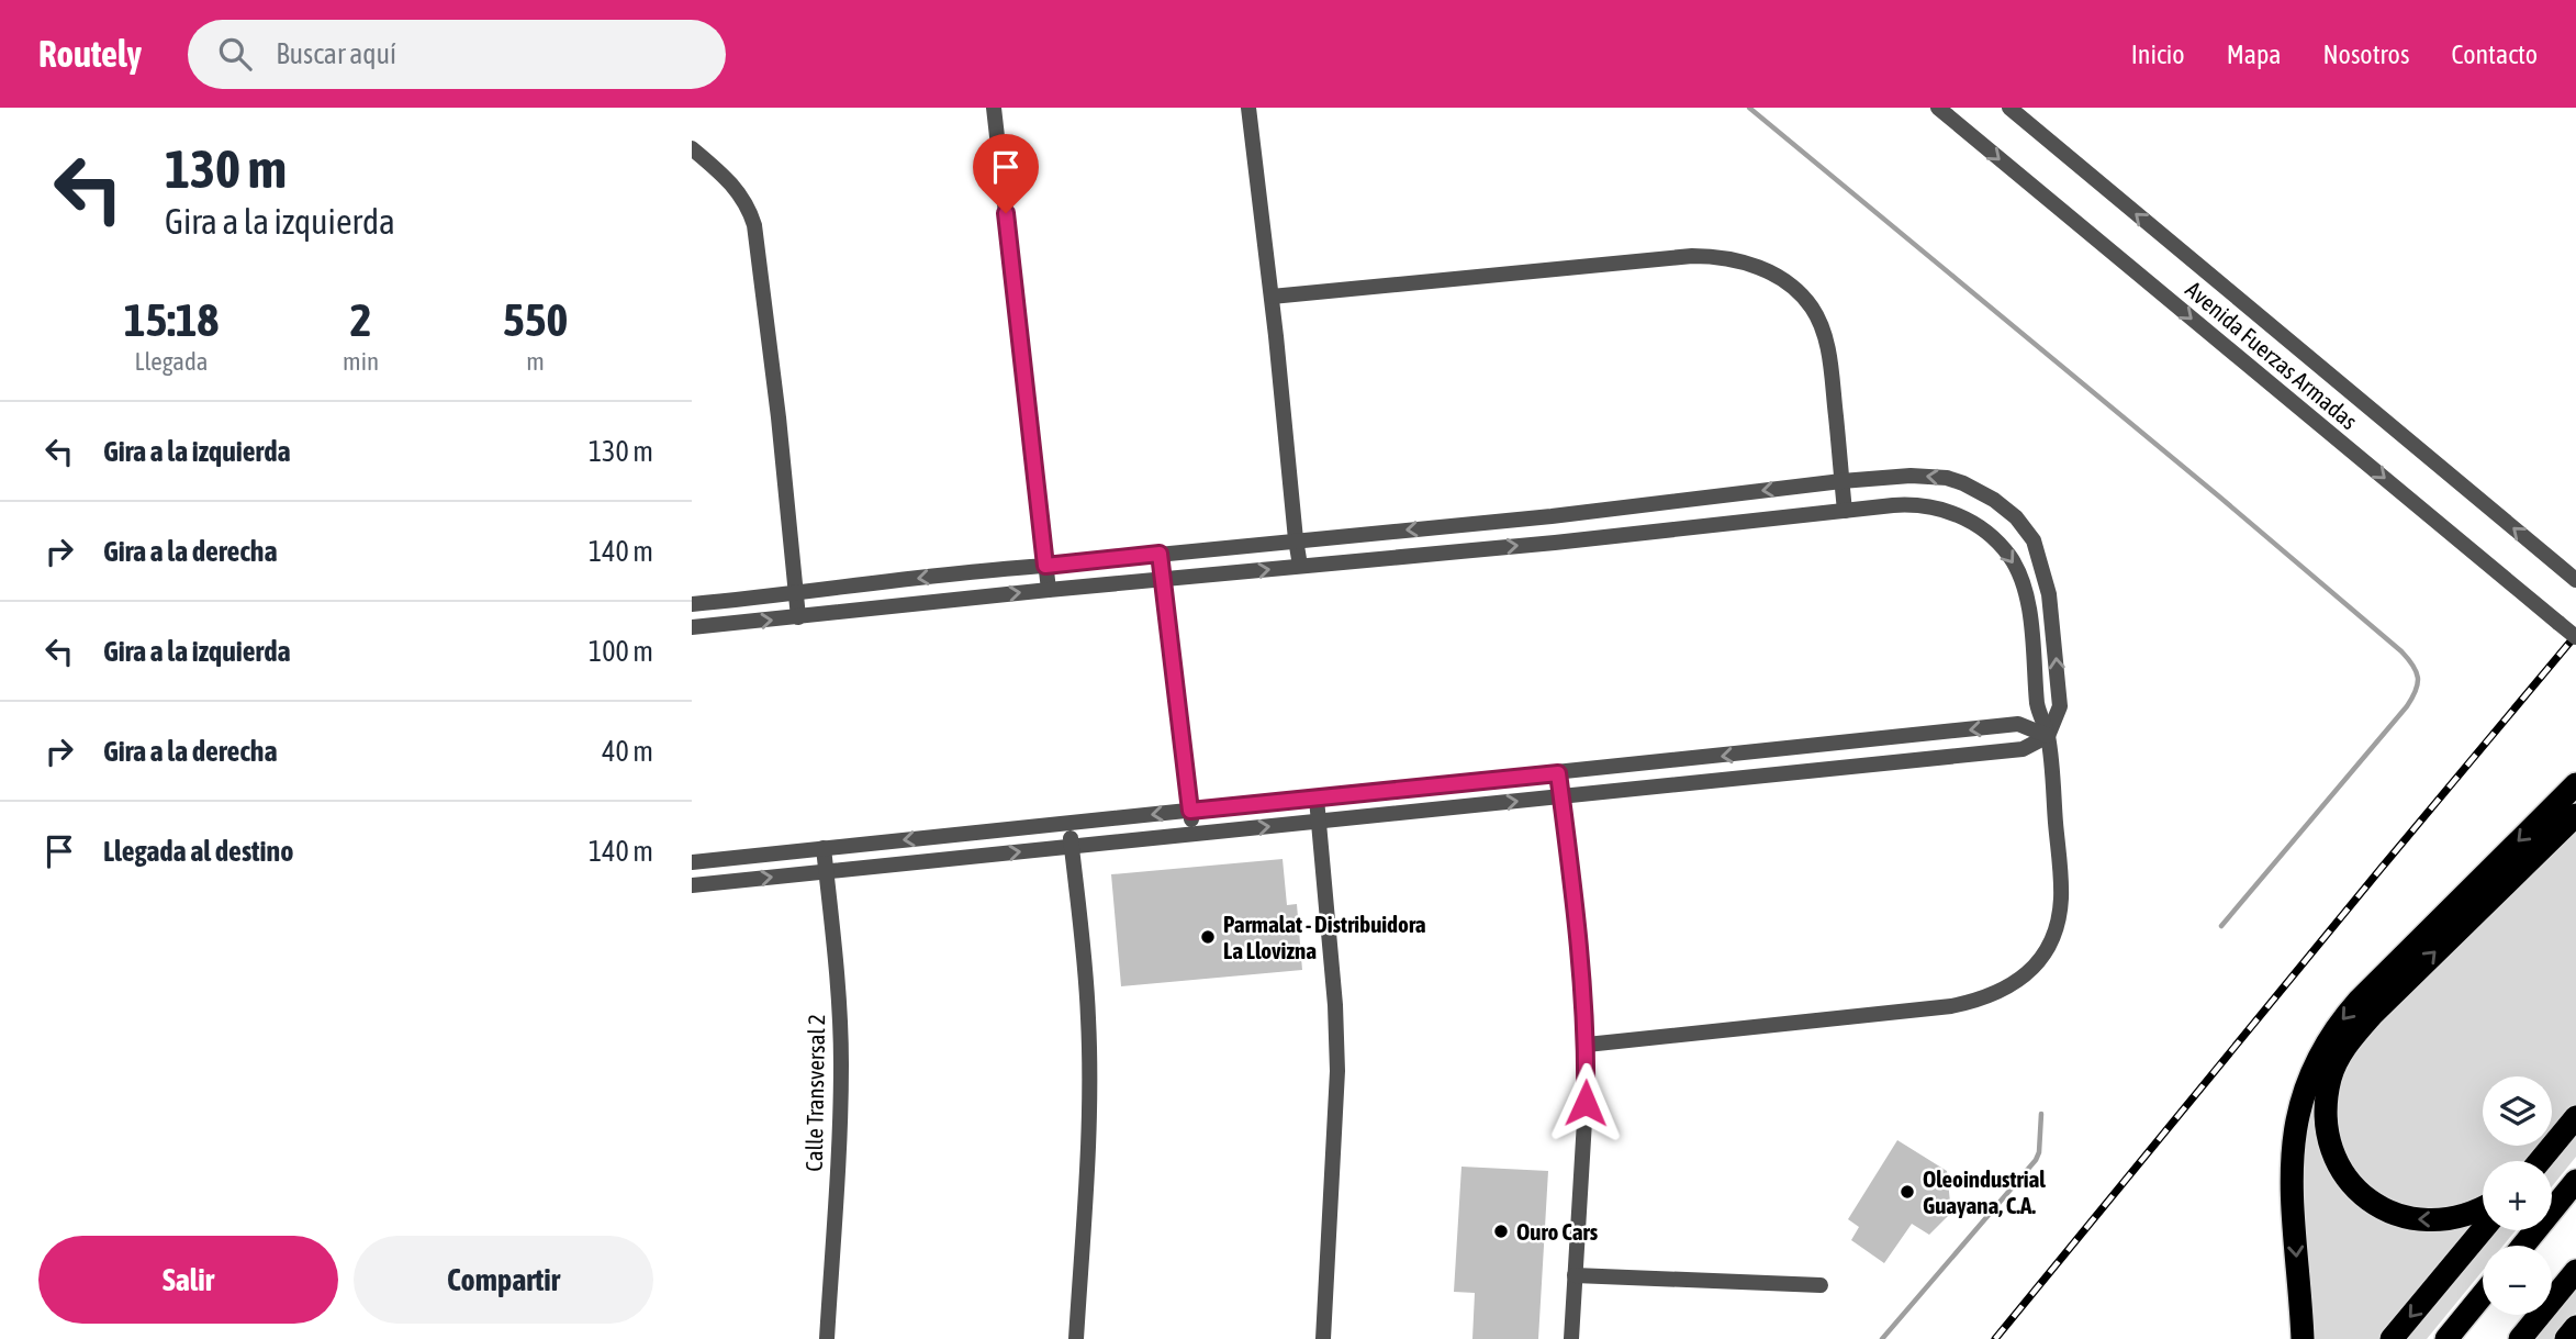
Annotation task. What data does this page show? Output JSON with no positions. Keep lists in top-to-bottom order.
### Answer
{
  "streets": {
    "street": ["Avenida Fuerzas Armadas", "Calle Transversal 2"]
  },
  "places": ["Parmalat - Distribuidora La Llovizna", "Oleoindustrial Guayana, C.A.", "Ouro Cars"],
  "page": {
    "header": "Routely",
    "search": "Buscar aquí",
    "nav": [
      "Inicio",
      "Mapa",
      "Nosotros",
      "Contacto"
    ],
    "turn": ["130 m", "Gira a la izquierda"],
    "eta": [
      "15:18",
      "Llegada",
      "2",
      "min",
      "550",
      "m"
    ],
    "list": [
      {
        "name": "Gira a la izquierda",
        "value": "130 m"
      },
      {
        "name": "Gira a la derecha",
        "value": "140 m"
      },
      {
        "name": "Gira a la izquierda",
        "value": "100 m"
      },
      {
        "name": "Gira a la derecha",
        "value": "40 m"
      },
      {
        "name": "Llegada al destino",
        "value": "140 m"
      }
    ],
    "map_buttons": ["+", "−"],
    "buttons": ["Salir", "Compartir"]
  }
}
